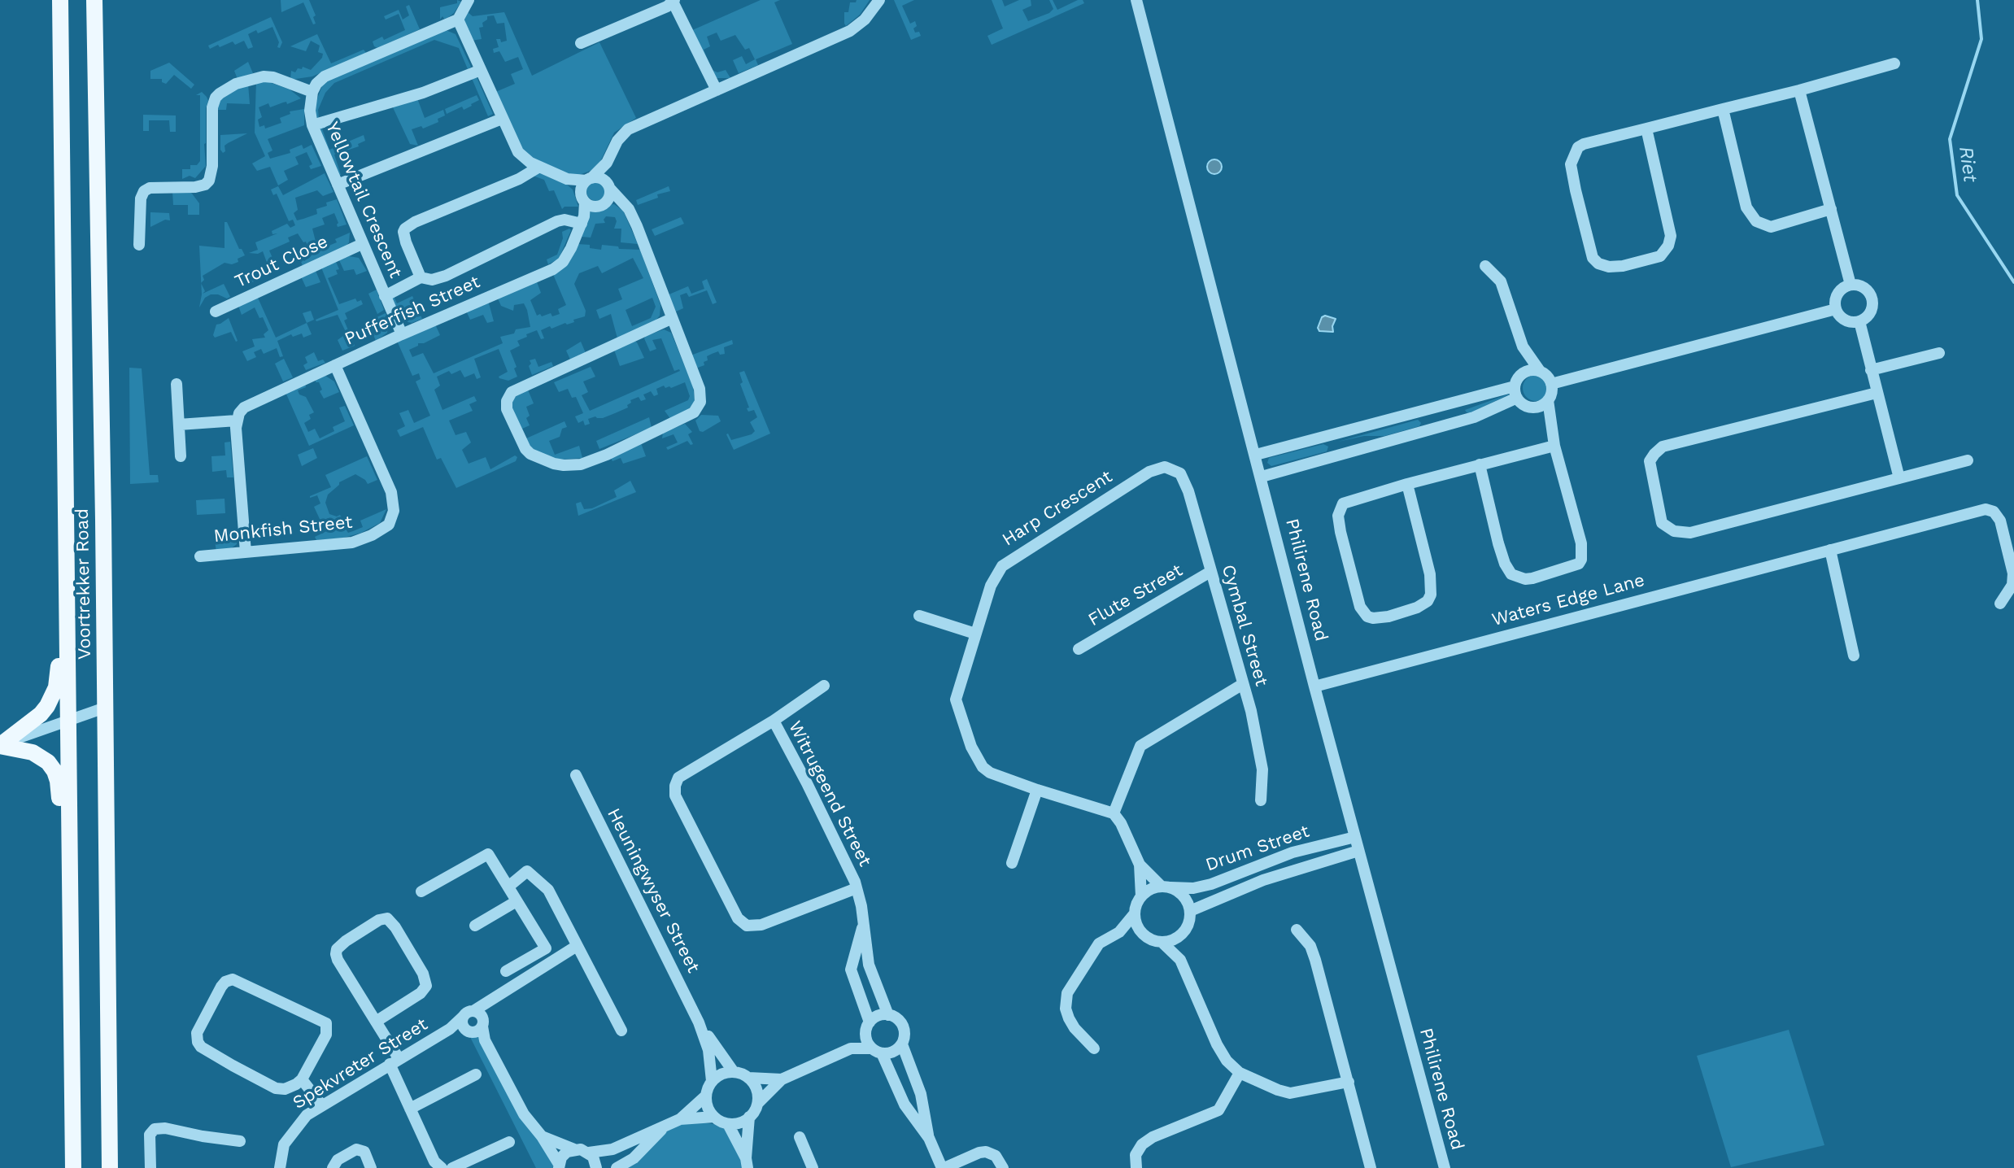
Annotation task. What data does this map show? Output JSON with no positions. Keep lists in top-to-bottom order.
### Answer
{
  "streets": {
    "main road": ["Voortrekker Road"],
    "street": [
      "Yellowtail Crescent",
      "Trout Close",
      "Pufferfish Street",
      "Harp Crescent",
      "Monkfish Street",
      "Philirene Road",
      "Flute Street",
      "Waters Edge Lane",
      "Cymbal Street",
      "Witrugeend Street",
      "Drum Street",
      "Heuningwyser Street",
      "Spekvreter Street"
    ]
  },
  "crossings": [
    ["Yellowtail Crescent", "Trout Close"],
    ["Yellowtail Crescent", "Pufferfish Street"],
    ["Pufferfish Street", "Monkfish Street"],
    ["Harp Crescent", "Cymbal Street"],
    ["Philirene Road", "Waters Edge Lane"],
    ["Philirene Road", "Drum Street"],
    ["Flute Street", "Cymbal Street"]
  ],
  "water": ["Riet"]
}
